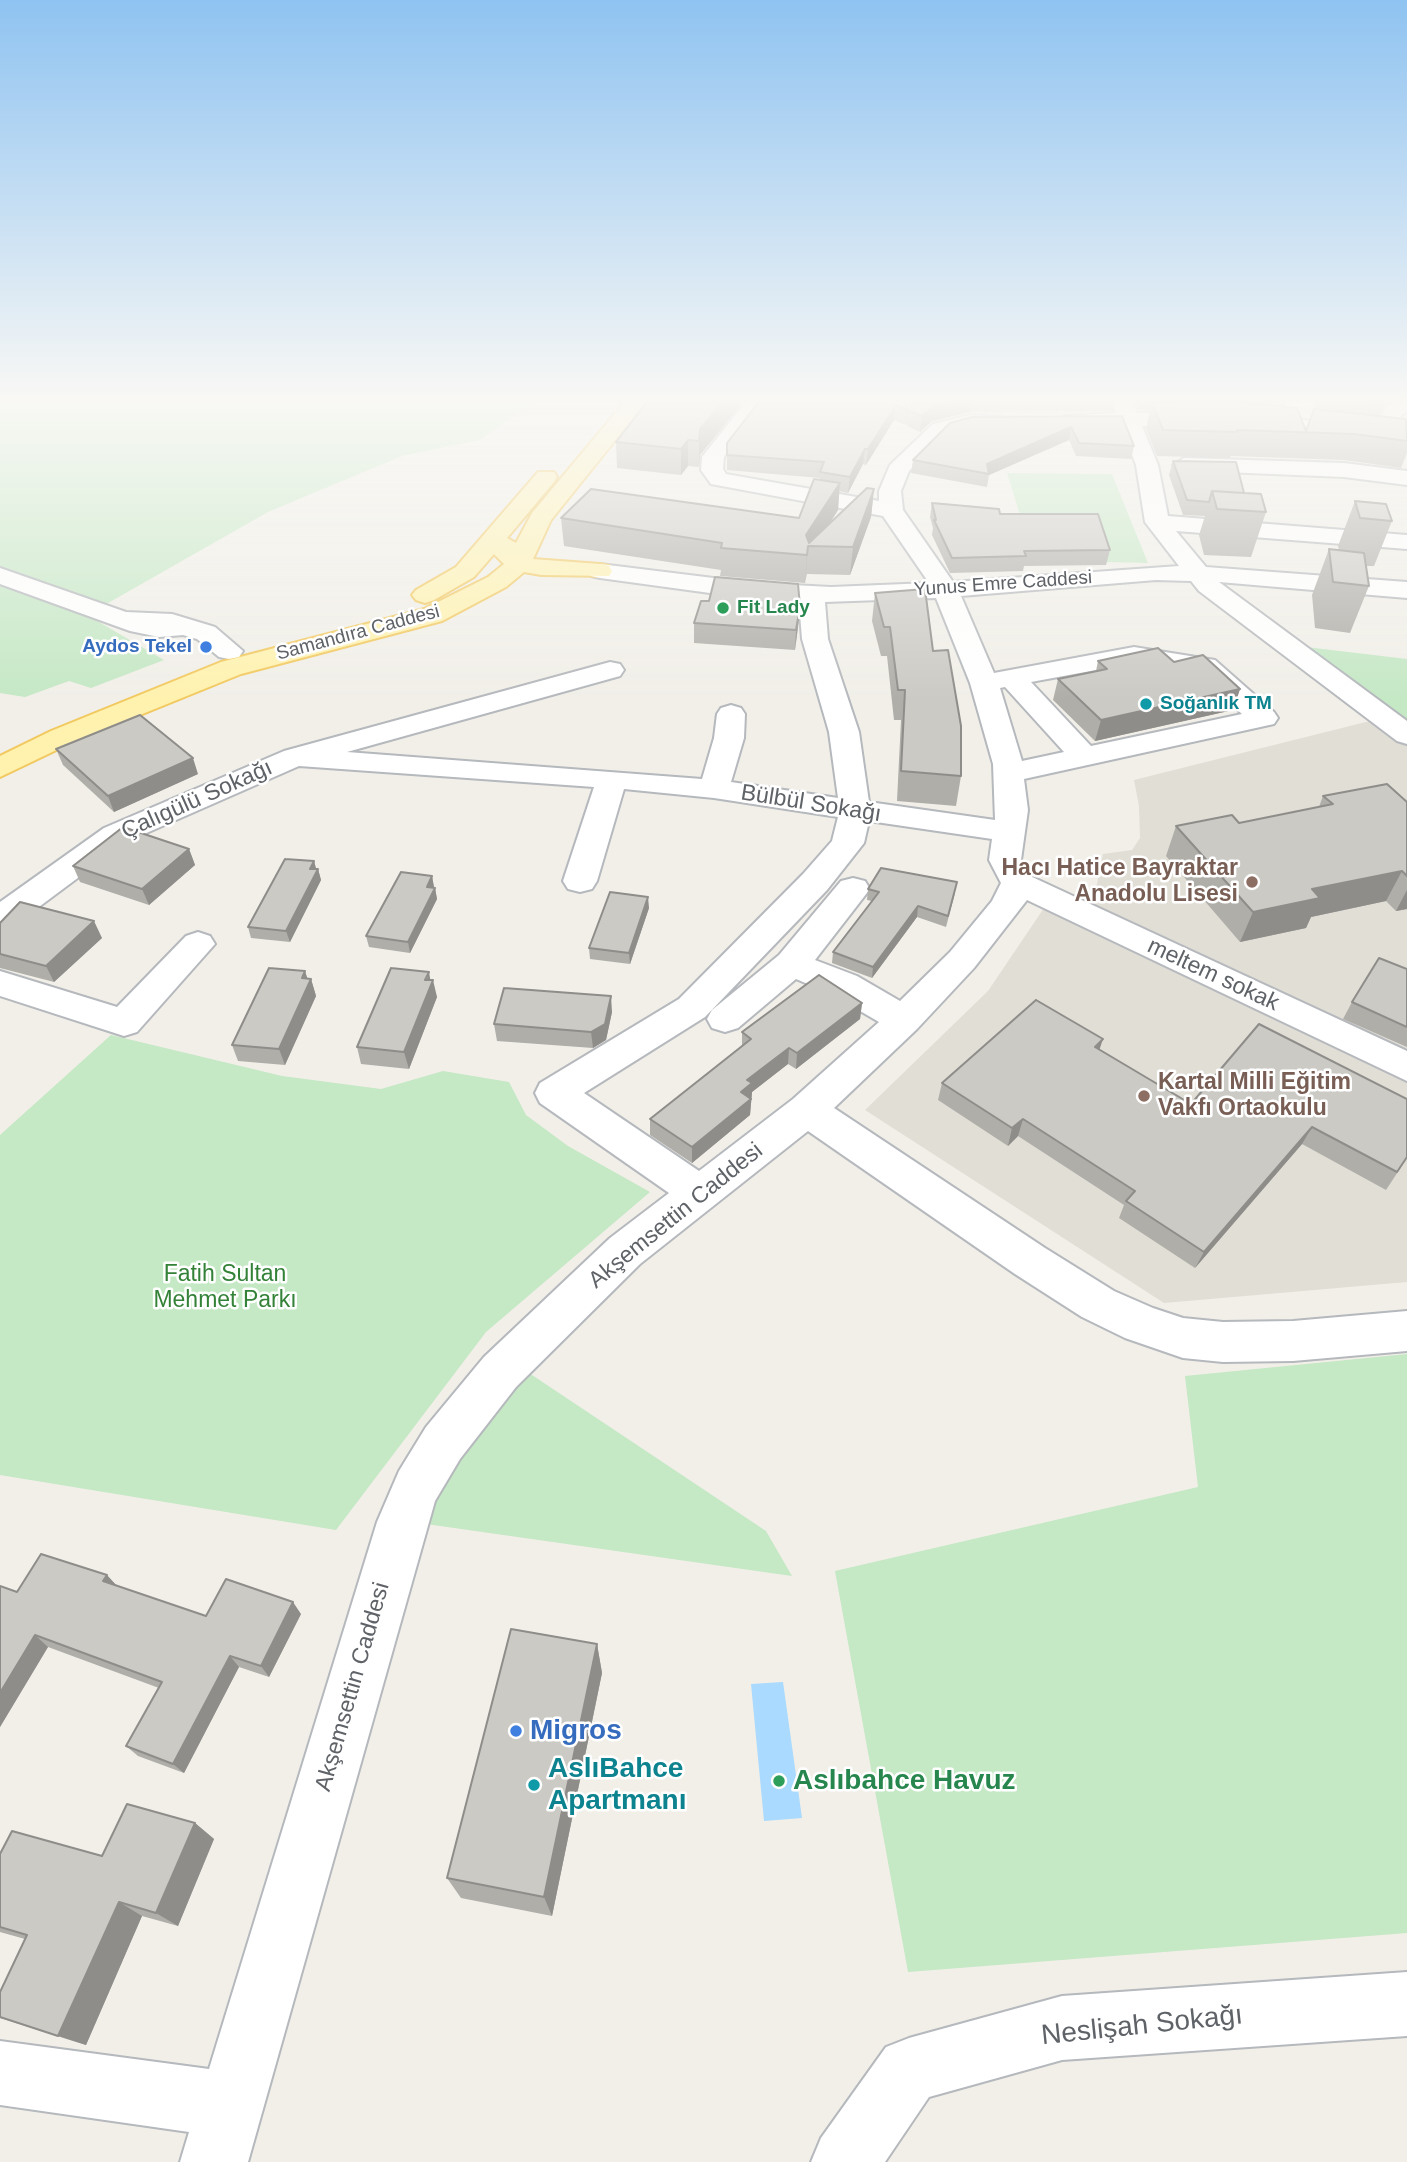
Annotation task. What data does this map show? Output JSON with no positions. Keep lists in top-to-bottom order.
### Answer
{
  "streets": {
    "main road": ["Samandıra Caddesi"],
    "street": [
      "Yunus Emre Caddesi",
      "Çalıgülü Sokağı",
      "Bülbül Sokağı",
      "meltem sokak",
      "Akşemsettin Caddesi",
      "Neslişah Sokağı"
    ]
  },
  "crossings": [
    ["Çalıgülü Sokağı", "Bülbül Sokağı"],
    ["meltem sokak", "Akşemsettin Caddesi"]
  ],
  "parks": ["Fatih Sultan Mehmet Parkı"],
  "places": [
    "Fit Lady",
    "Aydos Tekel",
    "Soğanlık TM",
    "Hacı Hatice Bayraktar Anadolu Lisesi",
    "Kartal Milli Eğitim Vakfı Ortaokulu",
    "Migros",
    "Aslıbahce Havuz",
    "AslıBahce Apartmanı"
  ]
}
